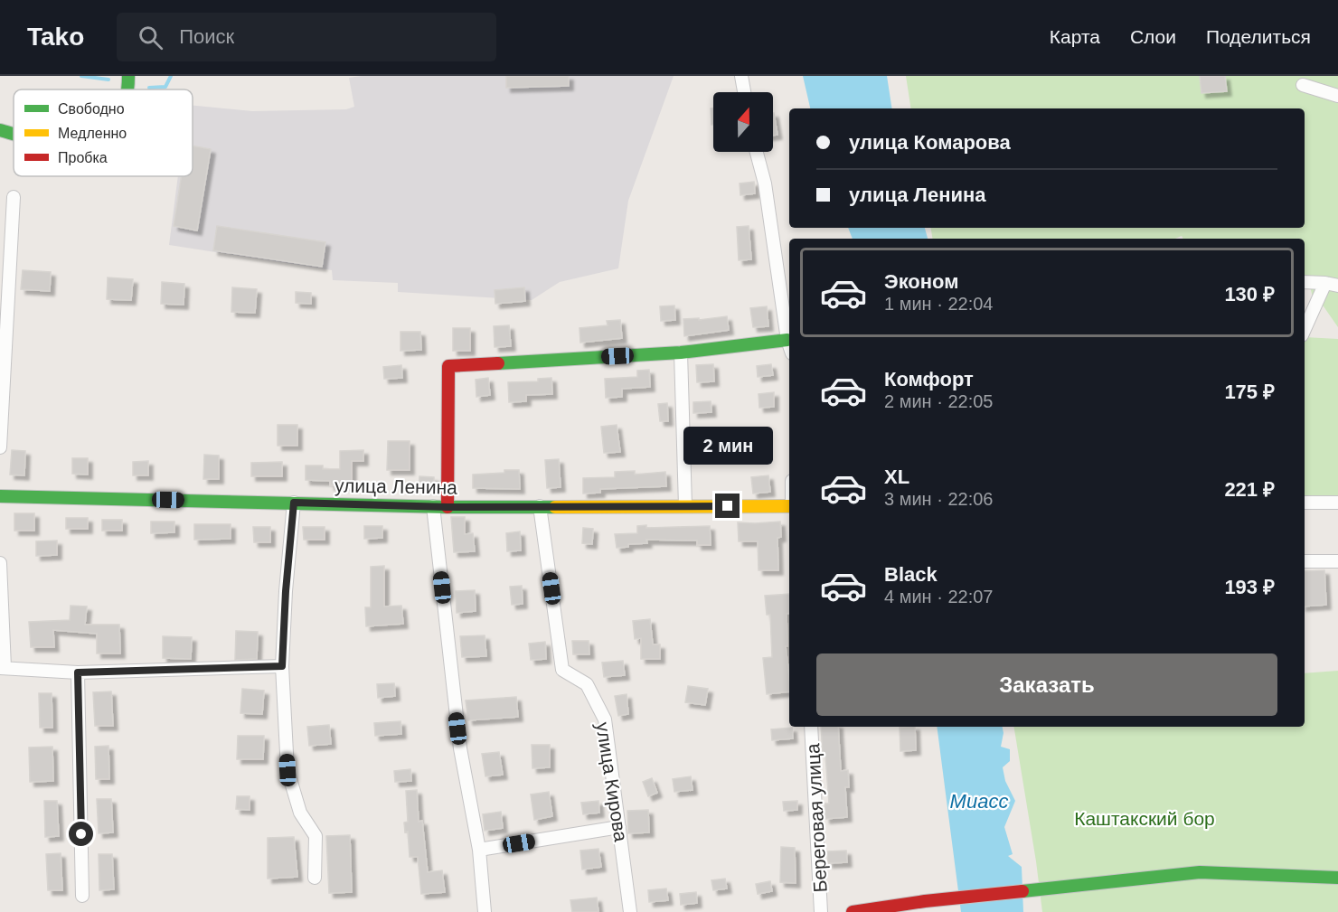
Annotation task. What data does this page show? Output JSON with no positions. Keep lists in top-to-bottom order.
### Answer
{
  "streets": {
    "street": ["улица Ленина", "улица Кирова", "Береговая улица"]
  },
  "crossings": [
    ["улица Ленина", "улица Кирова"]
  ],
  "water": ["Миасс"],
  "parks": ["Каштакский бор"],
  "legend": ["Свободно", "Медленно", "Пробка"],
  "north": "top",
  "page": {
    "header": "Tako",
    "search": "Поиск",
    "nav": ["Карта", "Слои", "Поделиться"],
    "banner": ["улица Комарова", "улица Ленина"],
    "list": [
      {
        "name": "Эконом",
        "note": "1 мин · 22:04",
        "value": "130 ₽"
      },
      {
        "name": "Комфорт",
        "note": "2 мин · 22:05",
        "value": "175 ₽"
      },
      {
        "name": "XL",
        "note": "3 мин · 22:06",
        "value": "221 ₽"
      },
      {
        "name": "Black",
        "note": "4 мин · 22:07",
        "value": "193 ₽"
      }
    ],
    "bubble": "2 мин",
    "buttons": "Заказать"
  }
}
